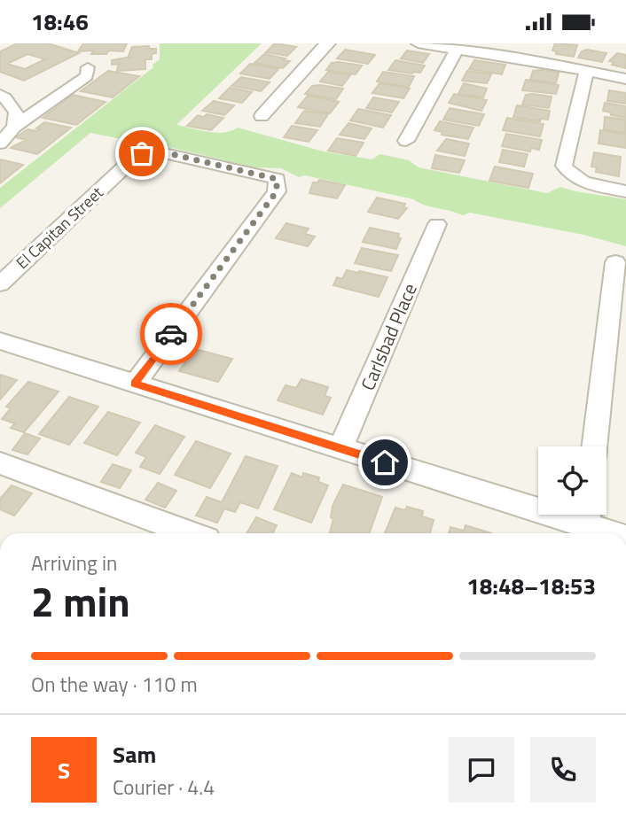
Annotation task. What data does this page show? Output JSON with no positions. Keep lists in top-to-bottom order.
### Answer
{
  "streets": {
    "street": ["El Capitan Street", "Carlsbad Place"]
  },
  "page": {
    "status": "18:46",
    "heading": ["2 min", "Arriving in", "18:48–18:53"],
    "panel": ["Sam", "Courier · 4.4"],
    "bar": "On the way · 110 m",
    "round": "S"
  }
}
